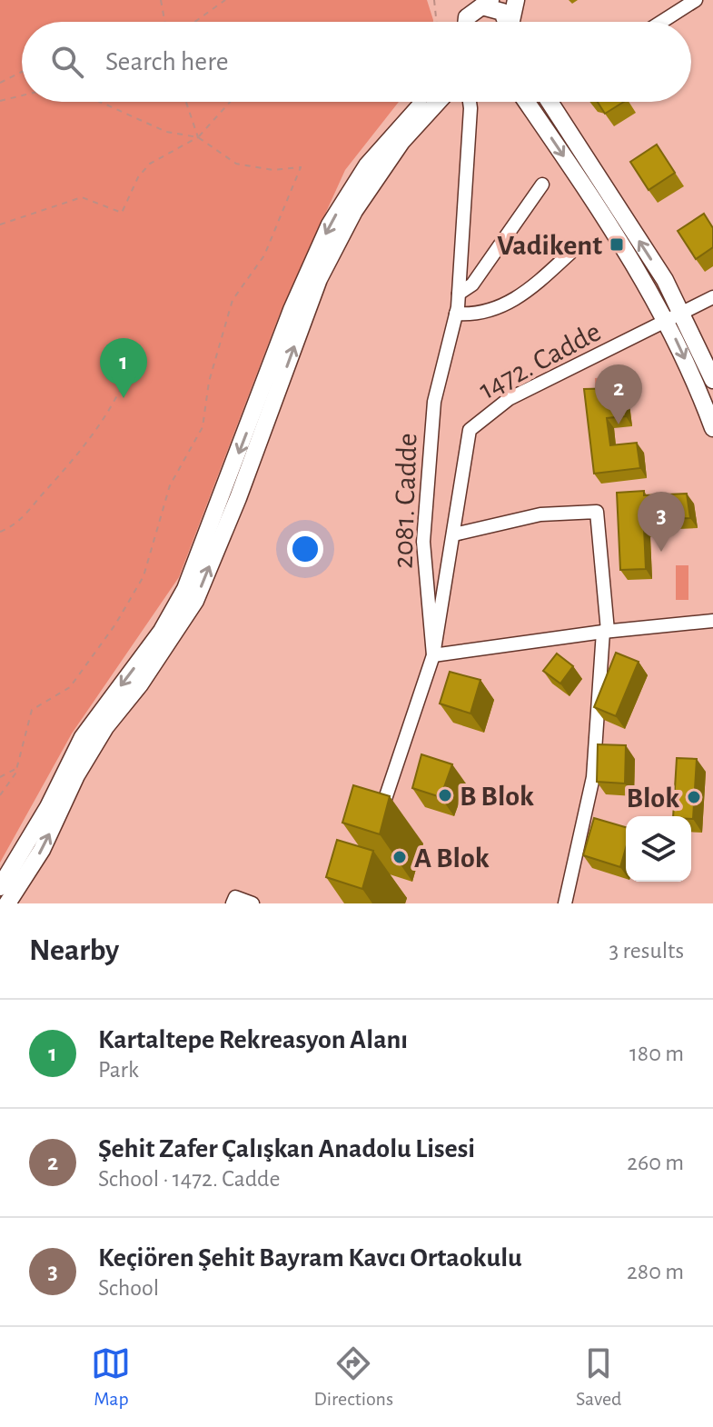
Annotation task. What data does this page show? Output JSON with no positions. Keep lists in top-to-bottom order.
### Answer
{
  "streets": {
    "street": ["1472. Cadde", "2081. Cadde"]
  },
  "crossings": [
    ["1472. Cadde", "2081. Cadde"]
  ],
  "places": {
    "transit": ["Vadikent"],
    "other": ["B Blok", "Blok", "A Blok"]
  },
  "page": {
    "search": "Search here",
    "pins": ["1", "2", "3"],
    "heading": ["Nearby", "3 results"],
    "list": [
      {
        "mark": "1",
        "name": "Kartaltepe Rekreasyon Alanı",
        "note": "Park",
        "value": "180 m"
      },
      {
        "mark": "2",
        "name": "Şehit Zafer Çalışkan Anadolu Lisesi",
        "note": "School · 1472. Cadde",
        "value": "260 m"
      },
      {
        "mark": "3",
        "name": "Keçiören Şehit Bayram Kavcı Ortaokulu",
        "note": "School",
        "value": "280 m"
      }
    ],
    "nav": ["Map", "Directions", "Saved"]
  }
}
